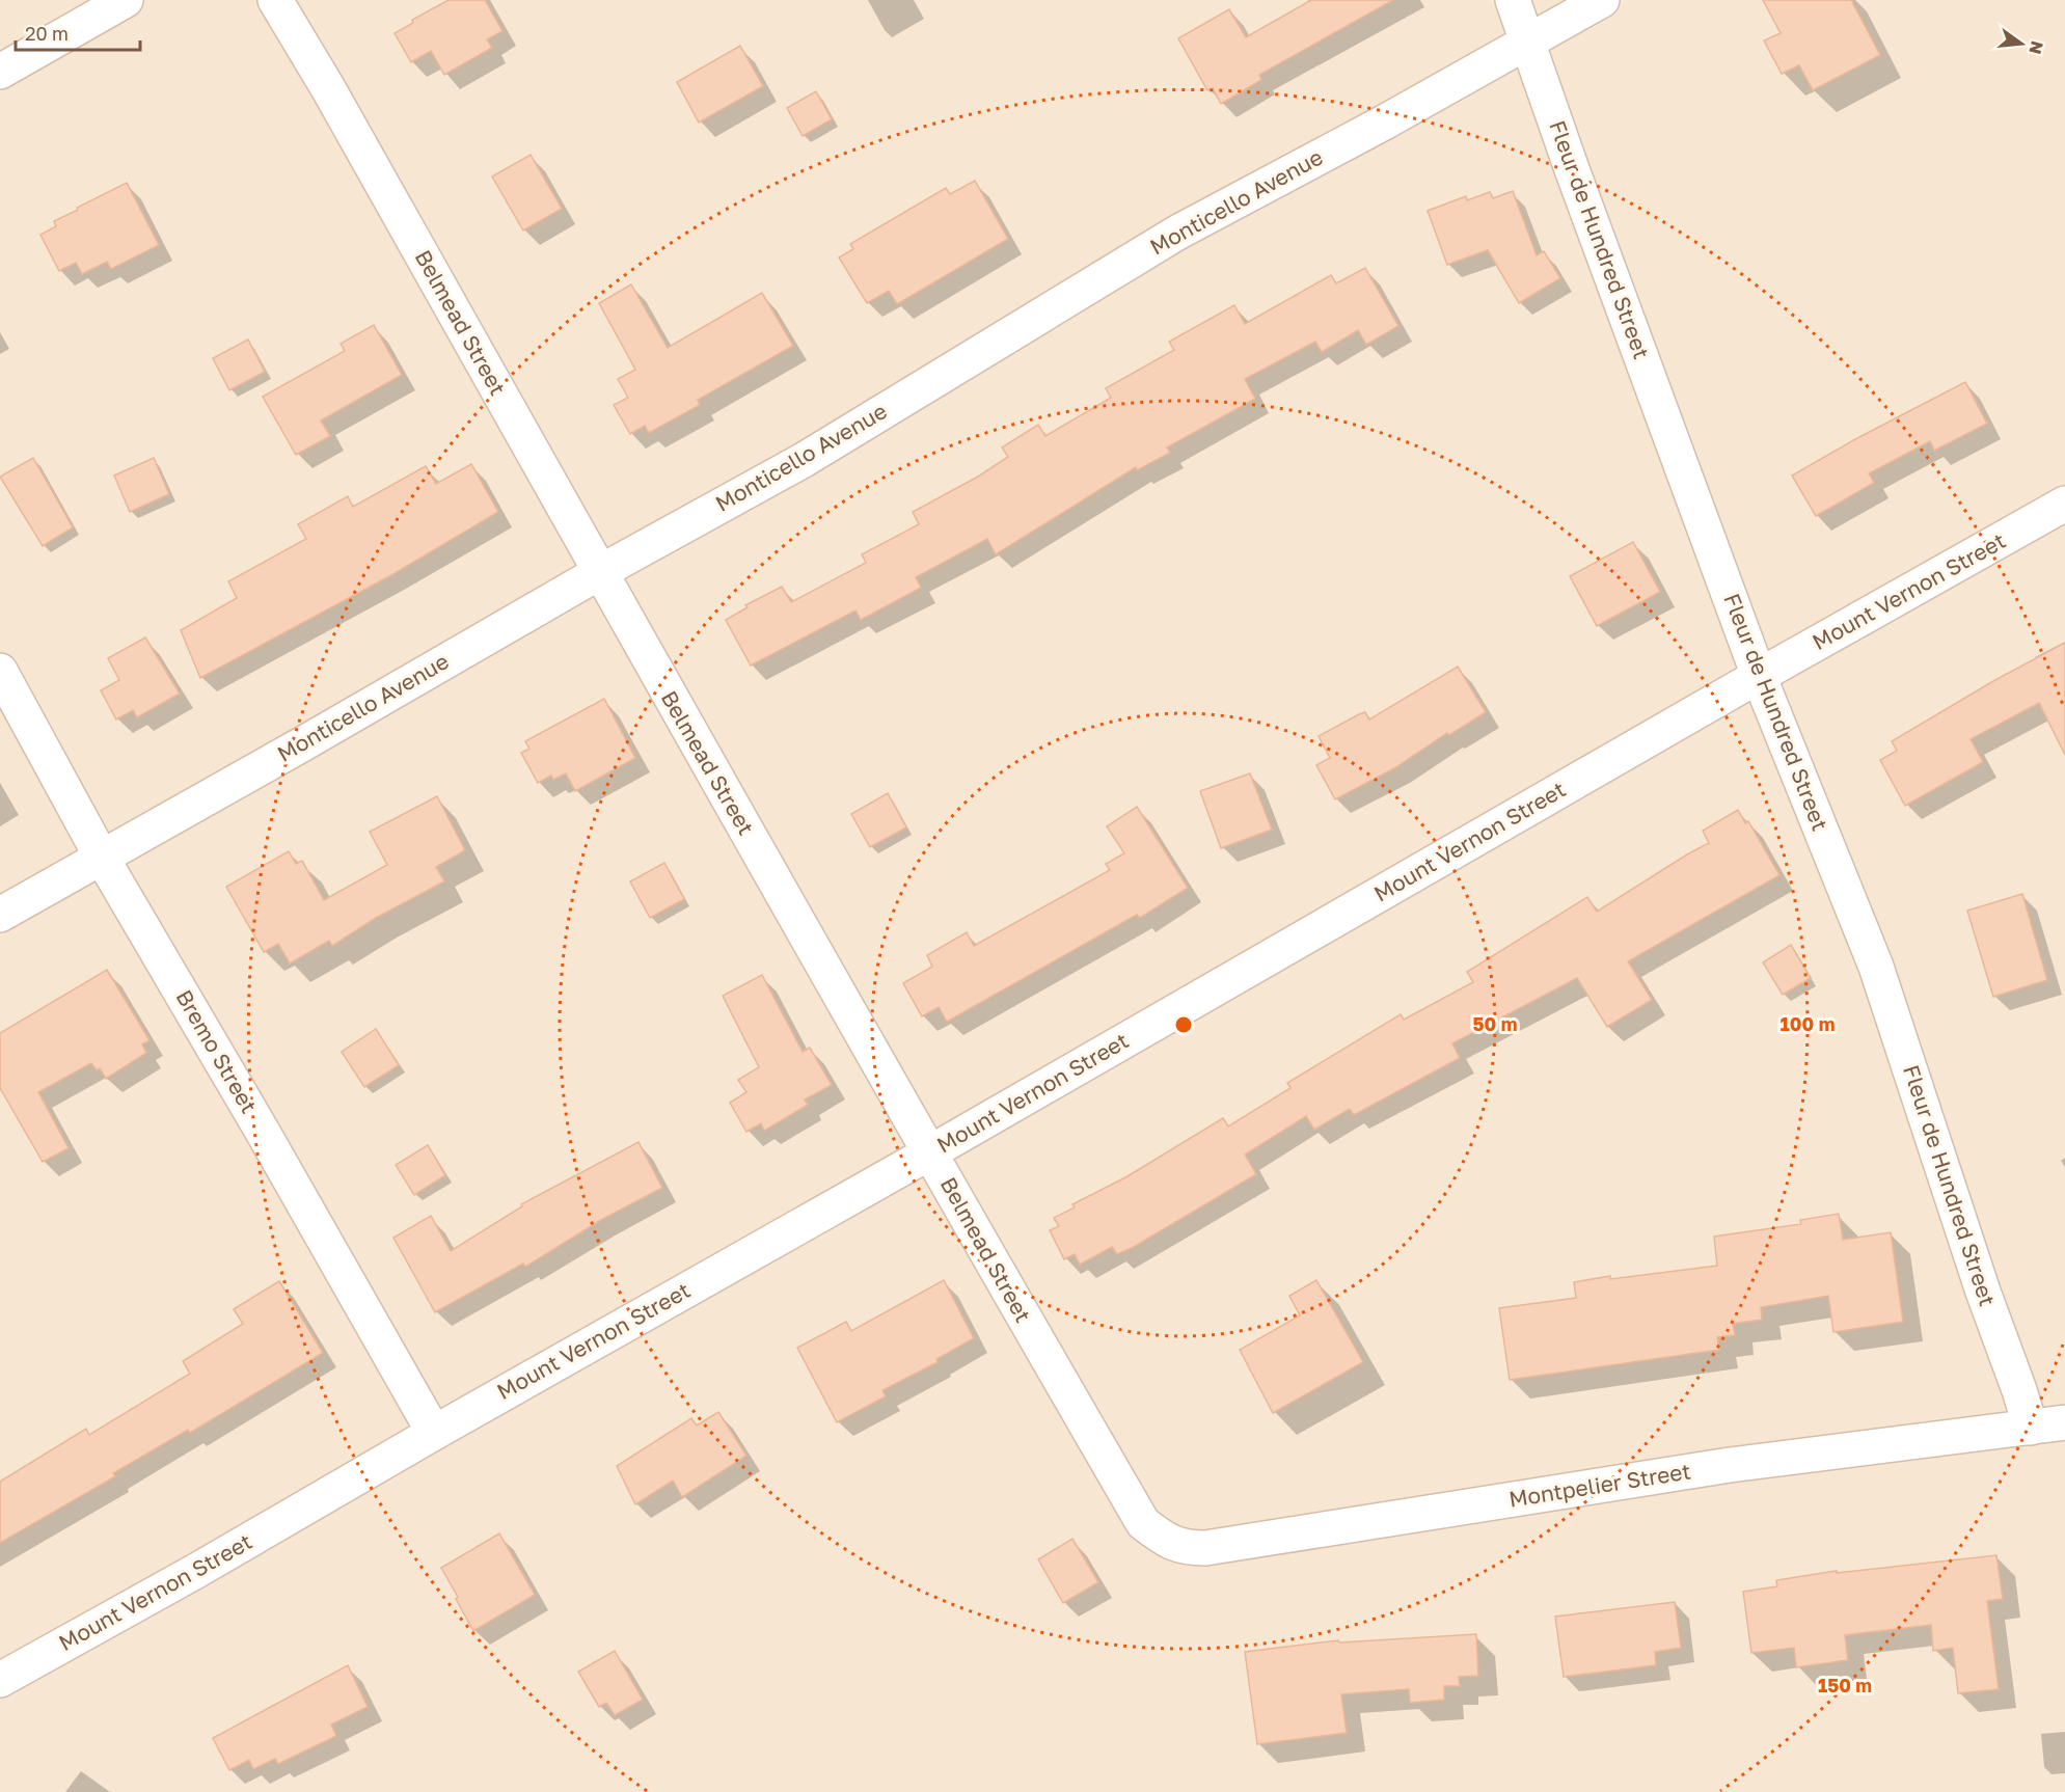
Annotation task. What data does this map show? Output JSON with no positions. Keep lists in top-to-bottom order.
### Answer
{
  "streets": {
    "street": [
      "Monticello Avenue",
      "Fleur de Hundred Street",
      "Belmead Street",
      "Mount Vernon Street",
      "Bremo Street",
      "Montpelier Street"
    ]
  },
  "crossings": [
    ["Monticello Avenue", "Fleur de Hundred Street"],
    ["Monticello Avenue", "Belmead Street"],
    ["Monticello Avenue", "Bremo Street"],
    ["Fleur de Hundred Street", "Mount Vernon Street"],
    ["Fleur de Hundred Street", "Montpelier Street"],
    ["Belmead Street", "Mount Vernon Street"],
    ["Belmead Street", "Montpelier Street"],
    ["Mount Vernon Street", "Bremo Street"]
  ],
  "scale_bar": "20 m",
  "north": "right",
  "rings": ["50 m", "100 m", "150 m"]
}
